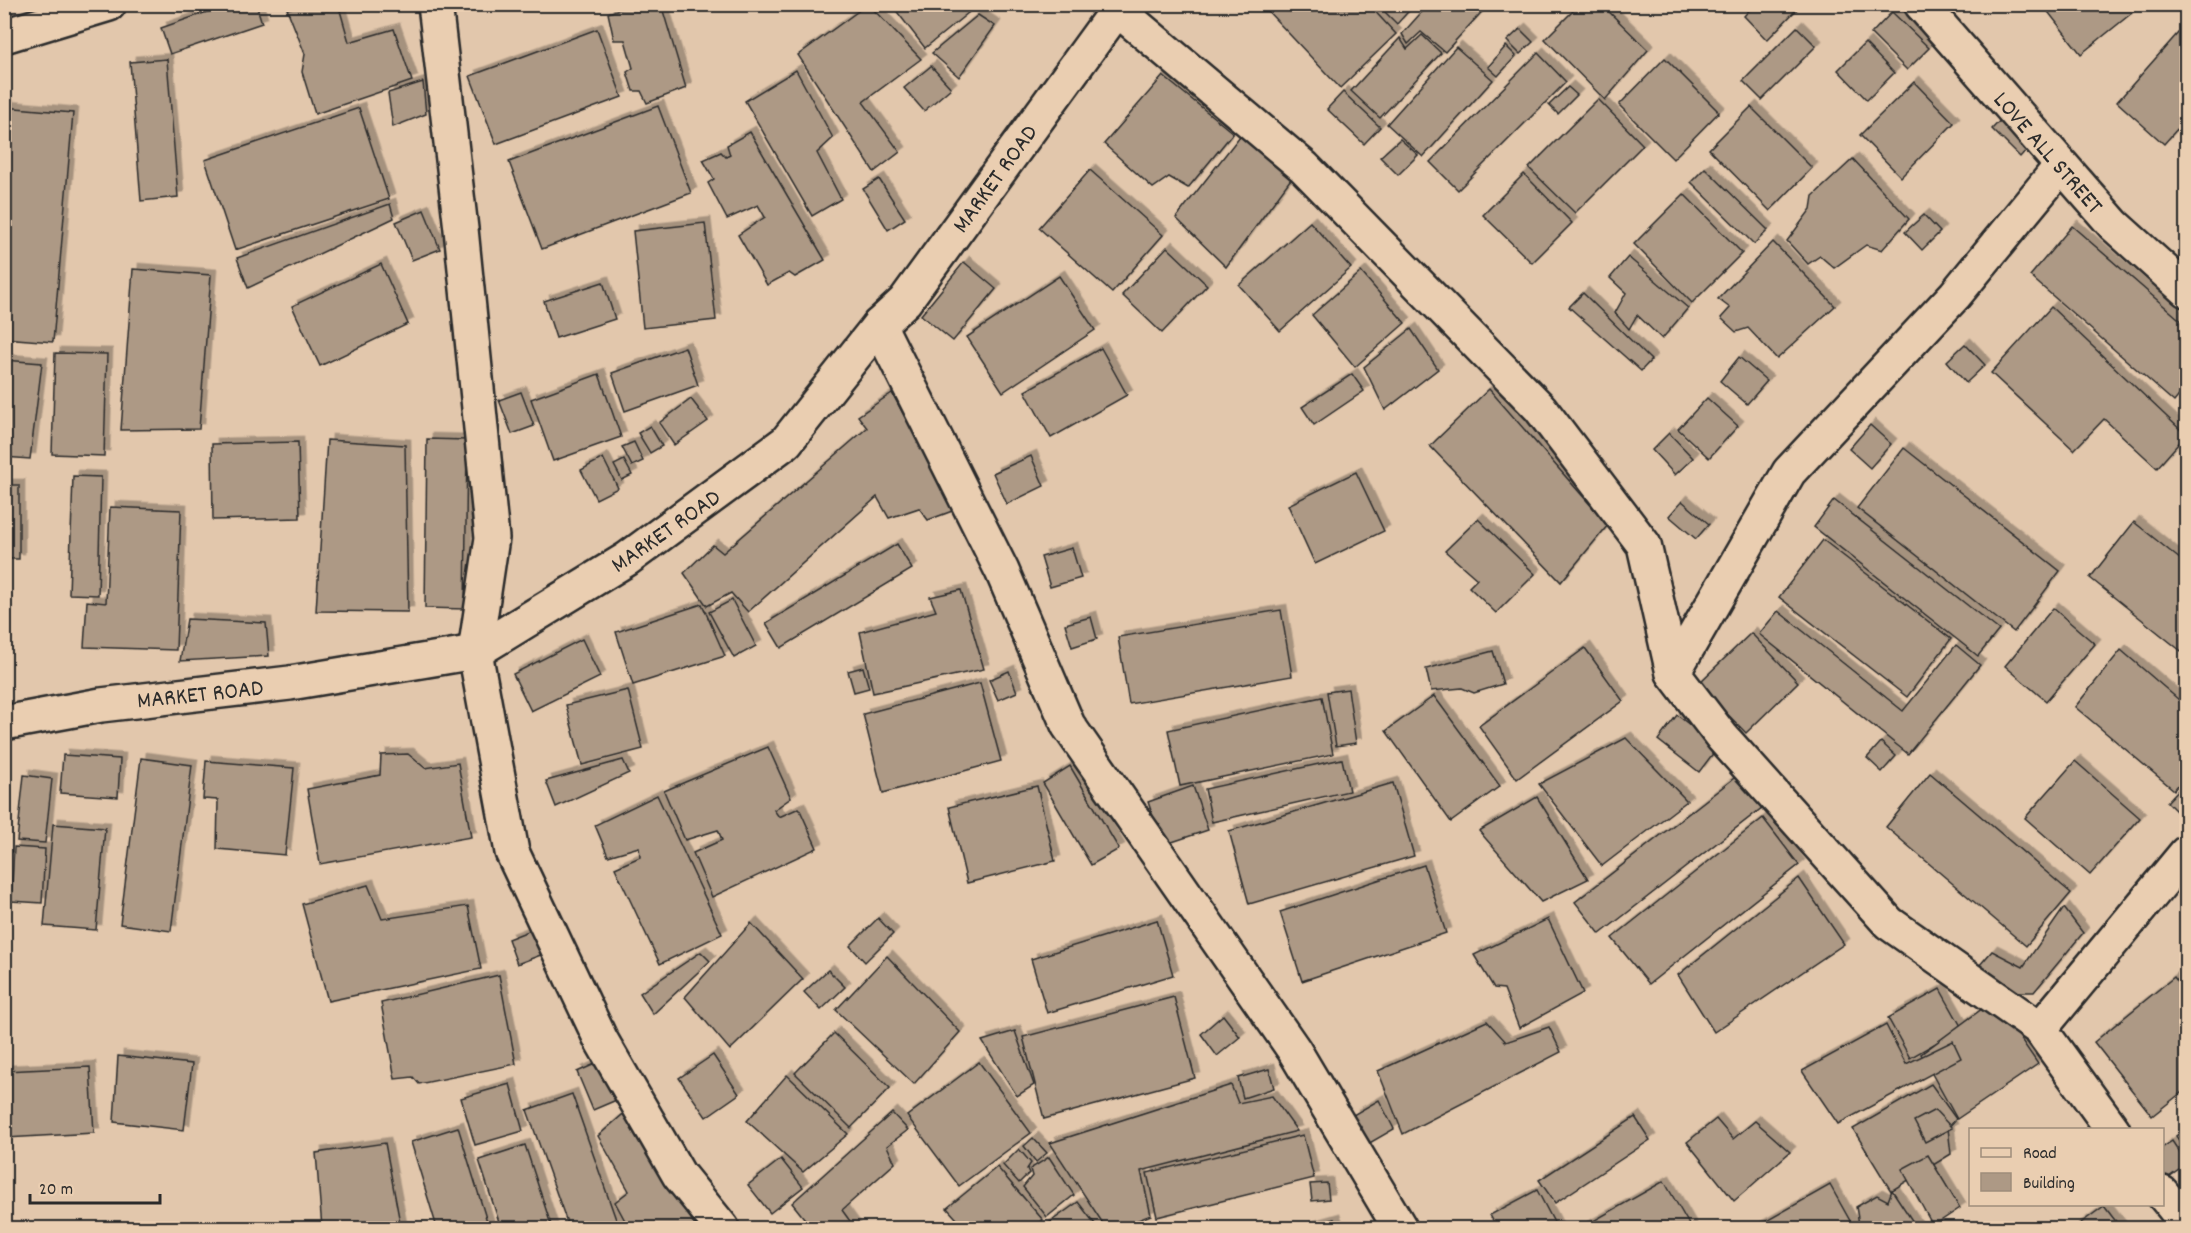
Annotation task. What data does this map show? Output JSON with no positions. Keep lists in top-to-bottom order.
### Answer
{
  "streets": {
    "street": ["LOVE ALL STREET", "MARKET ROAD"]
  },
  "legend": ["Road", "Building"],
  "scale_bar": "20 m"
}
